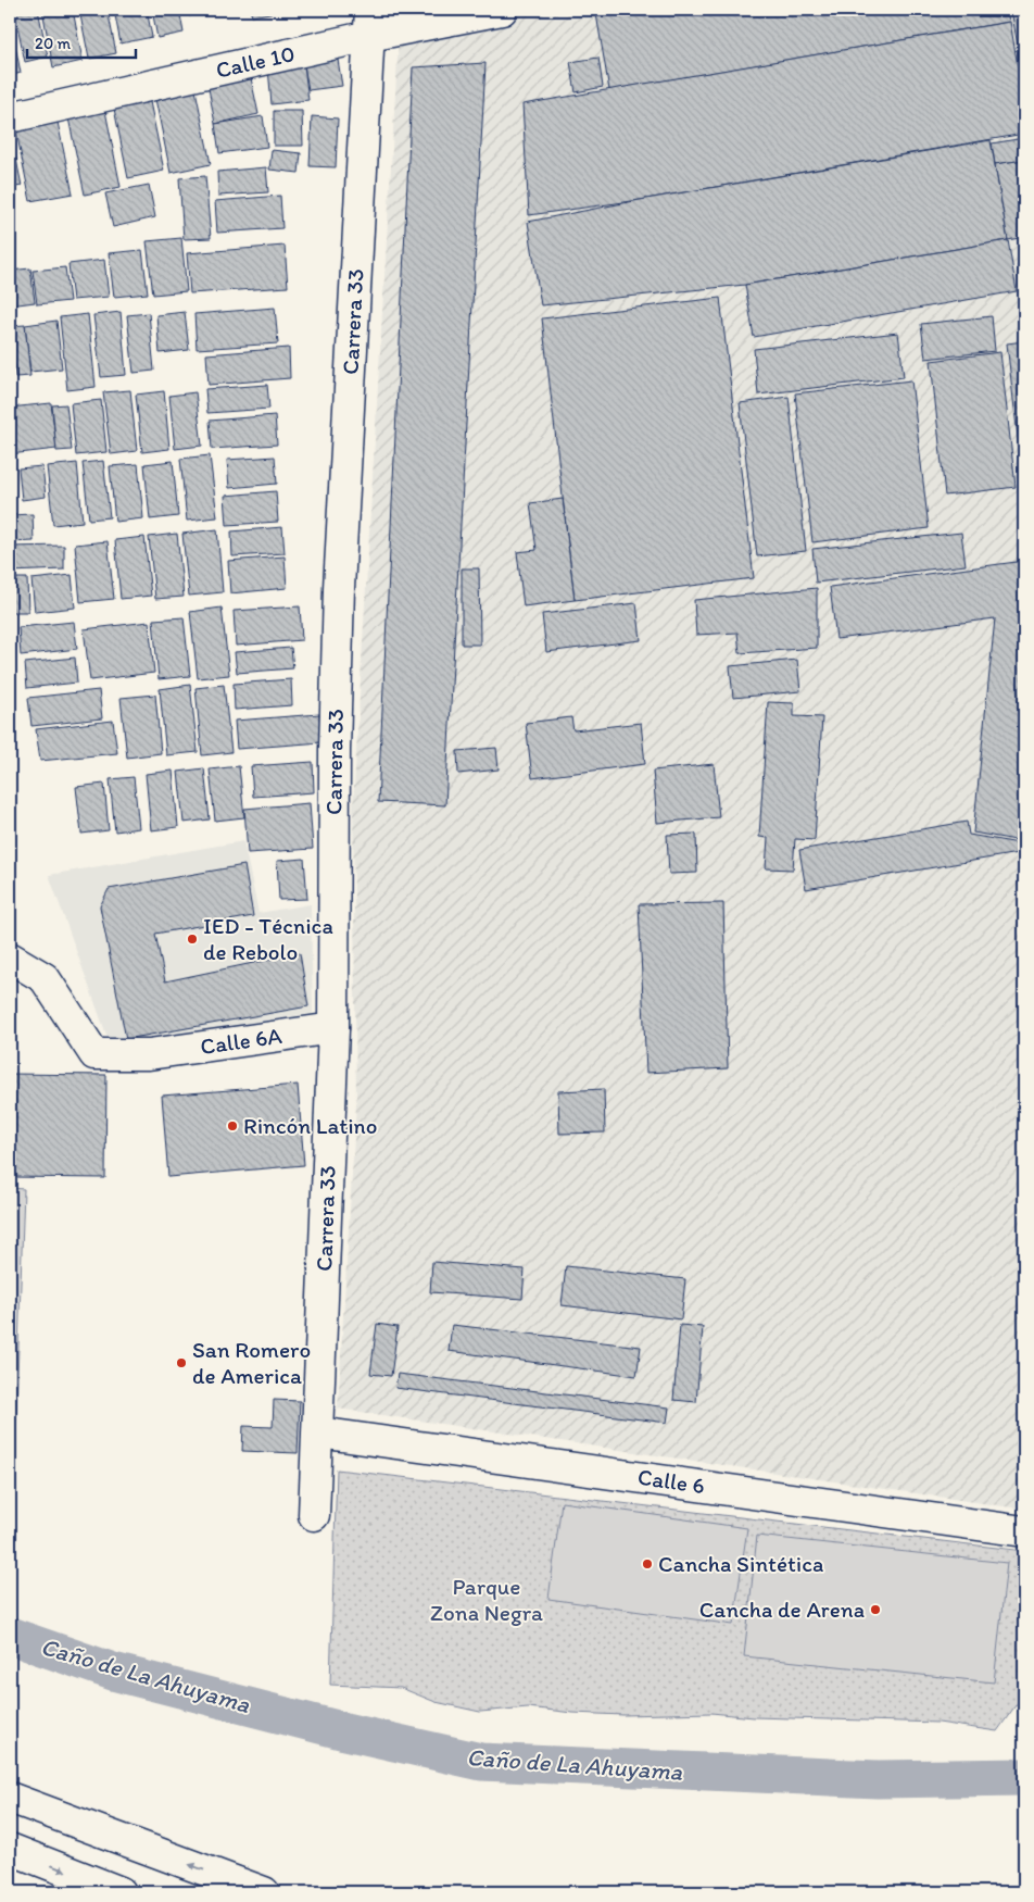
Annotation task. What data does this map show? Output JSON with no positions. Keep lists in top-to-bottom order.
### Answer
{
  "streets": {
    "street": [
      "Calle 10",
      "Carrera 33",
      "Calle 6A",
      "Calle 6"
    ]
  },
  "crossings": [
    ["Calle 10", "Carrera 33"],
    ["Carrera 33", "Calle 6A"],
    ["Carrera 33", "Calle 6"]
  ],
  "water": ["Caño de La Ahuyama"],
  "parks": ["Parque Zona Negra"],
  "places": [
    "IED - Técnica de Rebolo",
    "Rincón Latino",
    "San Romero de America",
    "Cancha Sintética",
    "Cancha de Arena"
  ],
  "scale_bar": "20 m"
}
